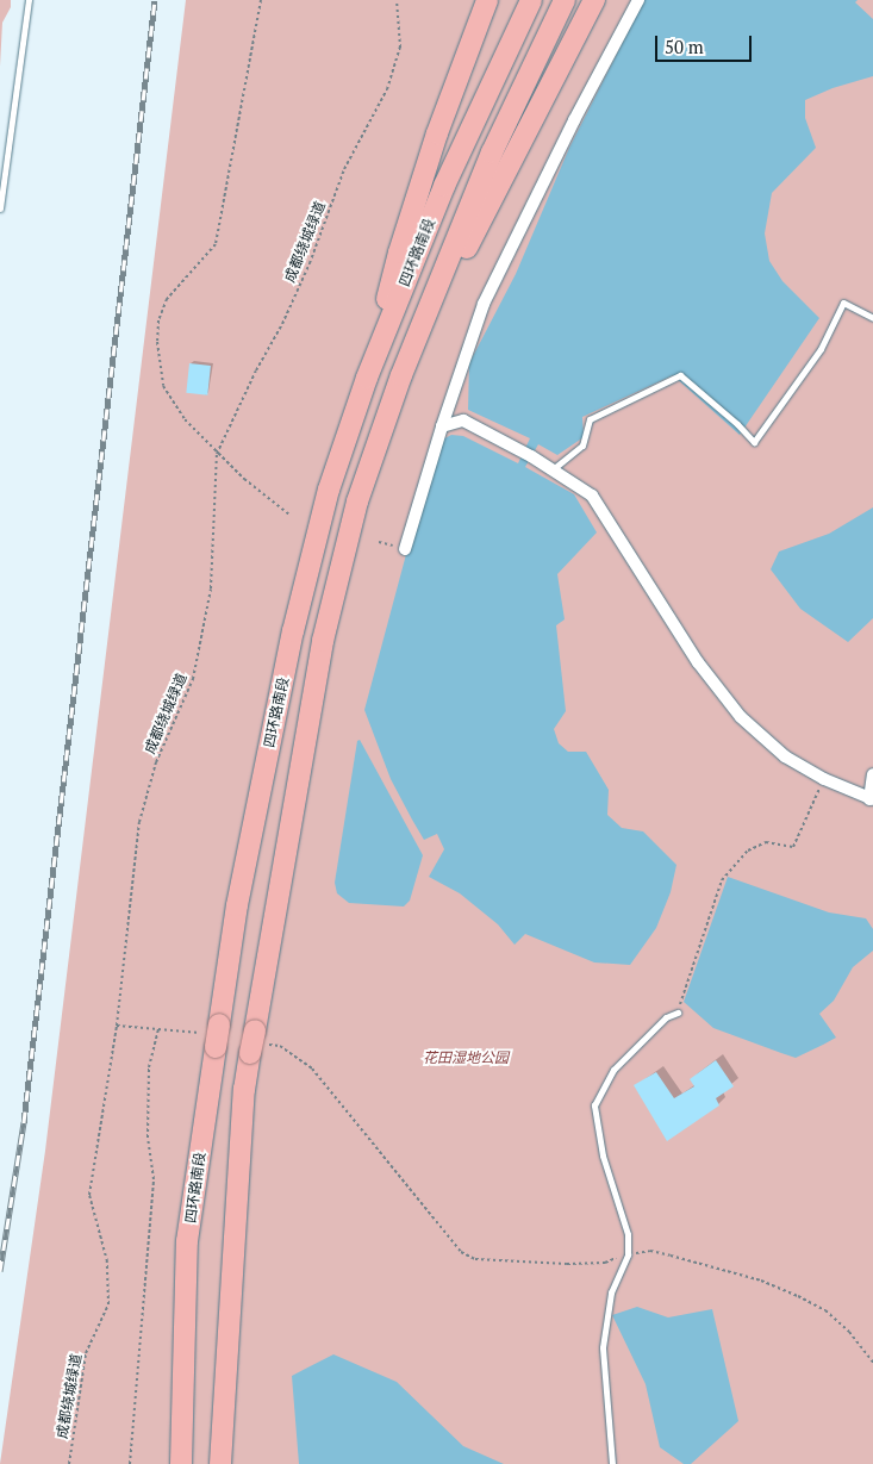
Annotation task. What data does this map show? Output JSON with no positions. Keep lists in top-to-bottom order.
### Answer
{
  "streets": {
    "highway": ["四环路南段"],
    "path": ["成都绕城绿道"]
  },
  "parks": ["花田湿地公园"],
  "scale_bar": "50 m"
}
